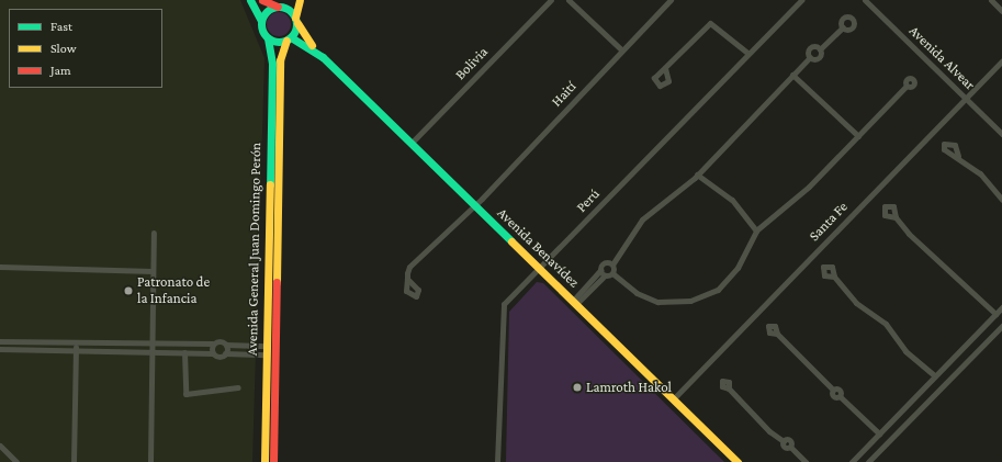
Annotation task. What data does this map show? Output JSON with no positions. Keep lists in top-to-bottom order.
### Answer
{
  "streets": {
    "main road": ["Avenida Benavídez", "Avenida General Juan Domingo Perón"],
    "street": [
      "Avenida Alvear",
      "Bolivia",
      "Haití",
      "Perú",
      "Santa Fe"
    ]
  },
  "crossings": [
    ["Avenida Alvear", "Santa Fe"],
    ["Bolivia", "Avenida Benavídez"],
    ["Haití", "Avenida Benavídez"],
    ["Perú", "Avenida Benavídez"],
    ["Santa Fe", "Avenida Benavídez"],
    ["Avenida Benavídez", "Avenida General Juan Domingo Perón"]
  ],
  "places": ["Patronato de la Infancia", "Lamroth Hakol"],
  "legend": ["Fast", "Slow", "Jam"]
}
